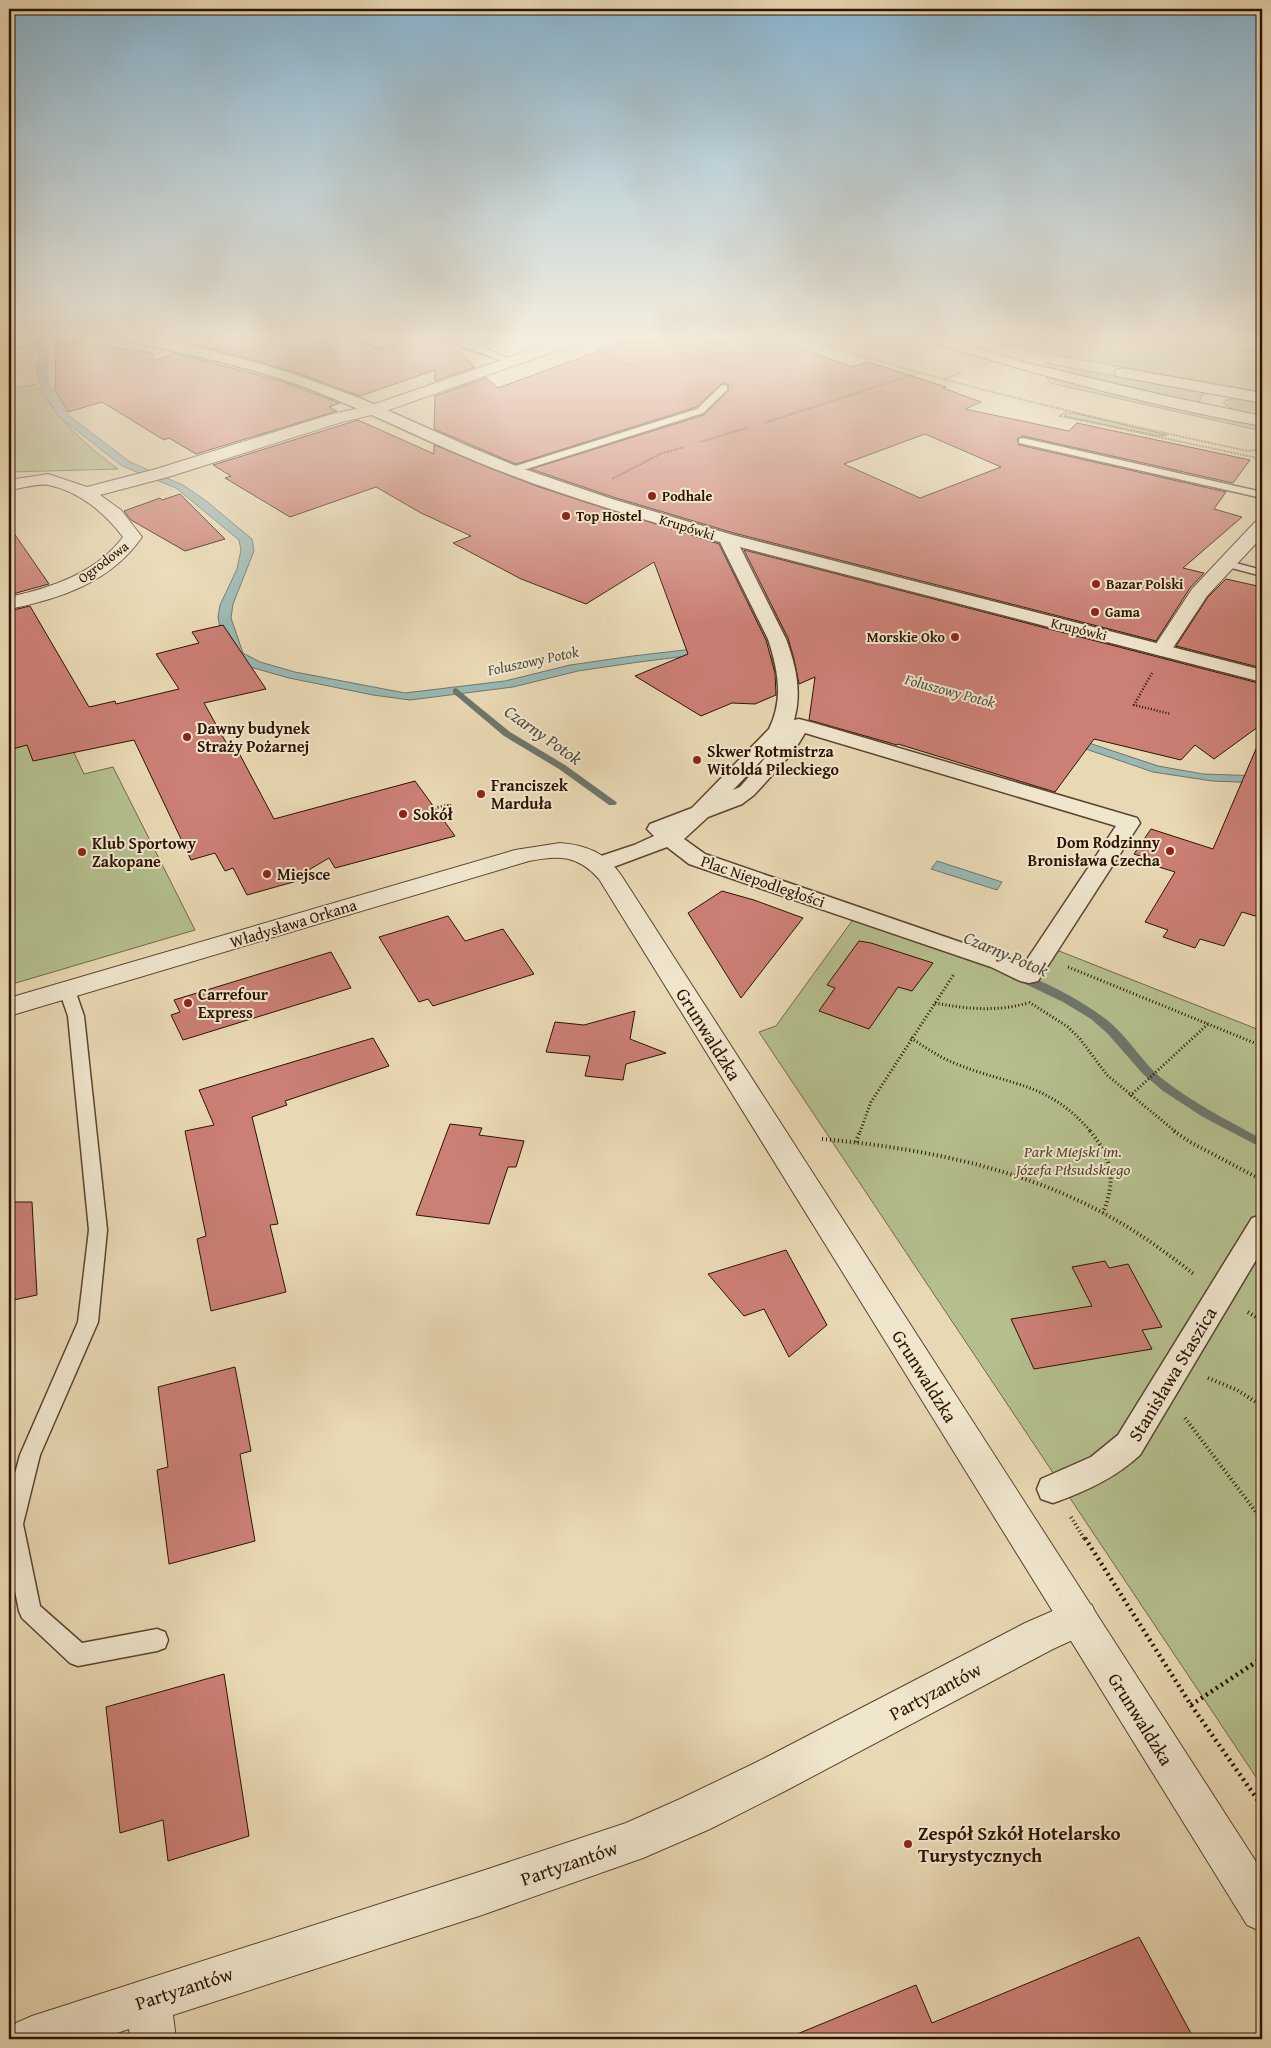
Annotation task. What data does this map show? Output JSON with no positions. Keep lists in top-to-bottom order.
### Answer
{
  "streets": {
    "street": [
      "Krupówki",
      "Ogrodowa",
      "Plac Niepodległości",
      "Władysława Orkana",
      "Grunwaldzka",
      "Stanisława Staszica",
      "Partyzantów"
    ]
  },
  "crossings": [
    ["Władysława Orkana", "Grunwaldzka"],
    ["Grunwaldzka", "Partyzantów"]
  ],
  "water": ["Foluszowy Potok", "Czarny Potok"],
  "parks": ["Park Miejski im. Józefa Piłsudskiego"],
  "places": [
    "Podhale",
    "Top Hostel",
    "Bazar Polski",
    "Gama",
    "Morskie Oko",
    "Dawny budynek Straży Pożarnej",
    "Skwer Rotmistrza Witolda Pileckiego",
    "Franciszek Marduła",
    "Sokół",
    "Dom Rodzinny Bronisława Czecha",
    "Klub Sportowy Zakopane",
    "Miejsce",
    "Carrefour Express",
    "Zespół Szkół Hotelarsko Turystycznych"
  ]
}
